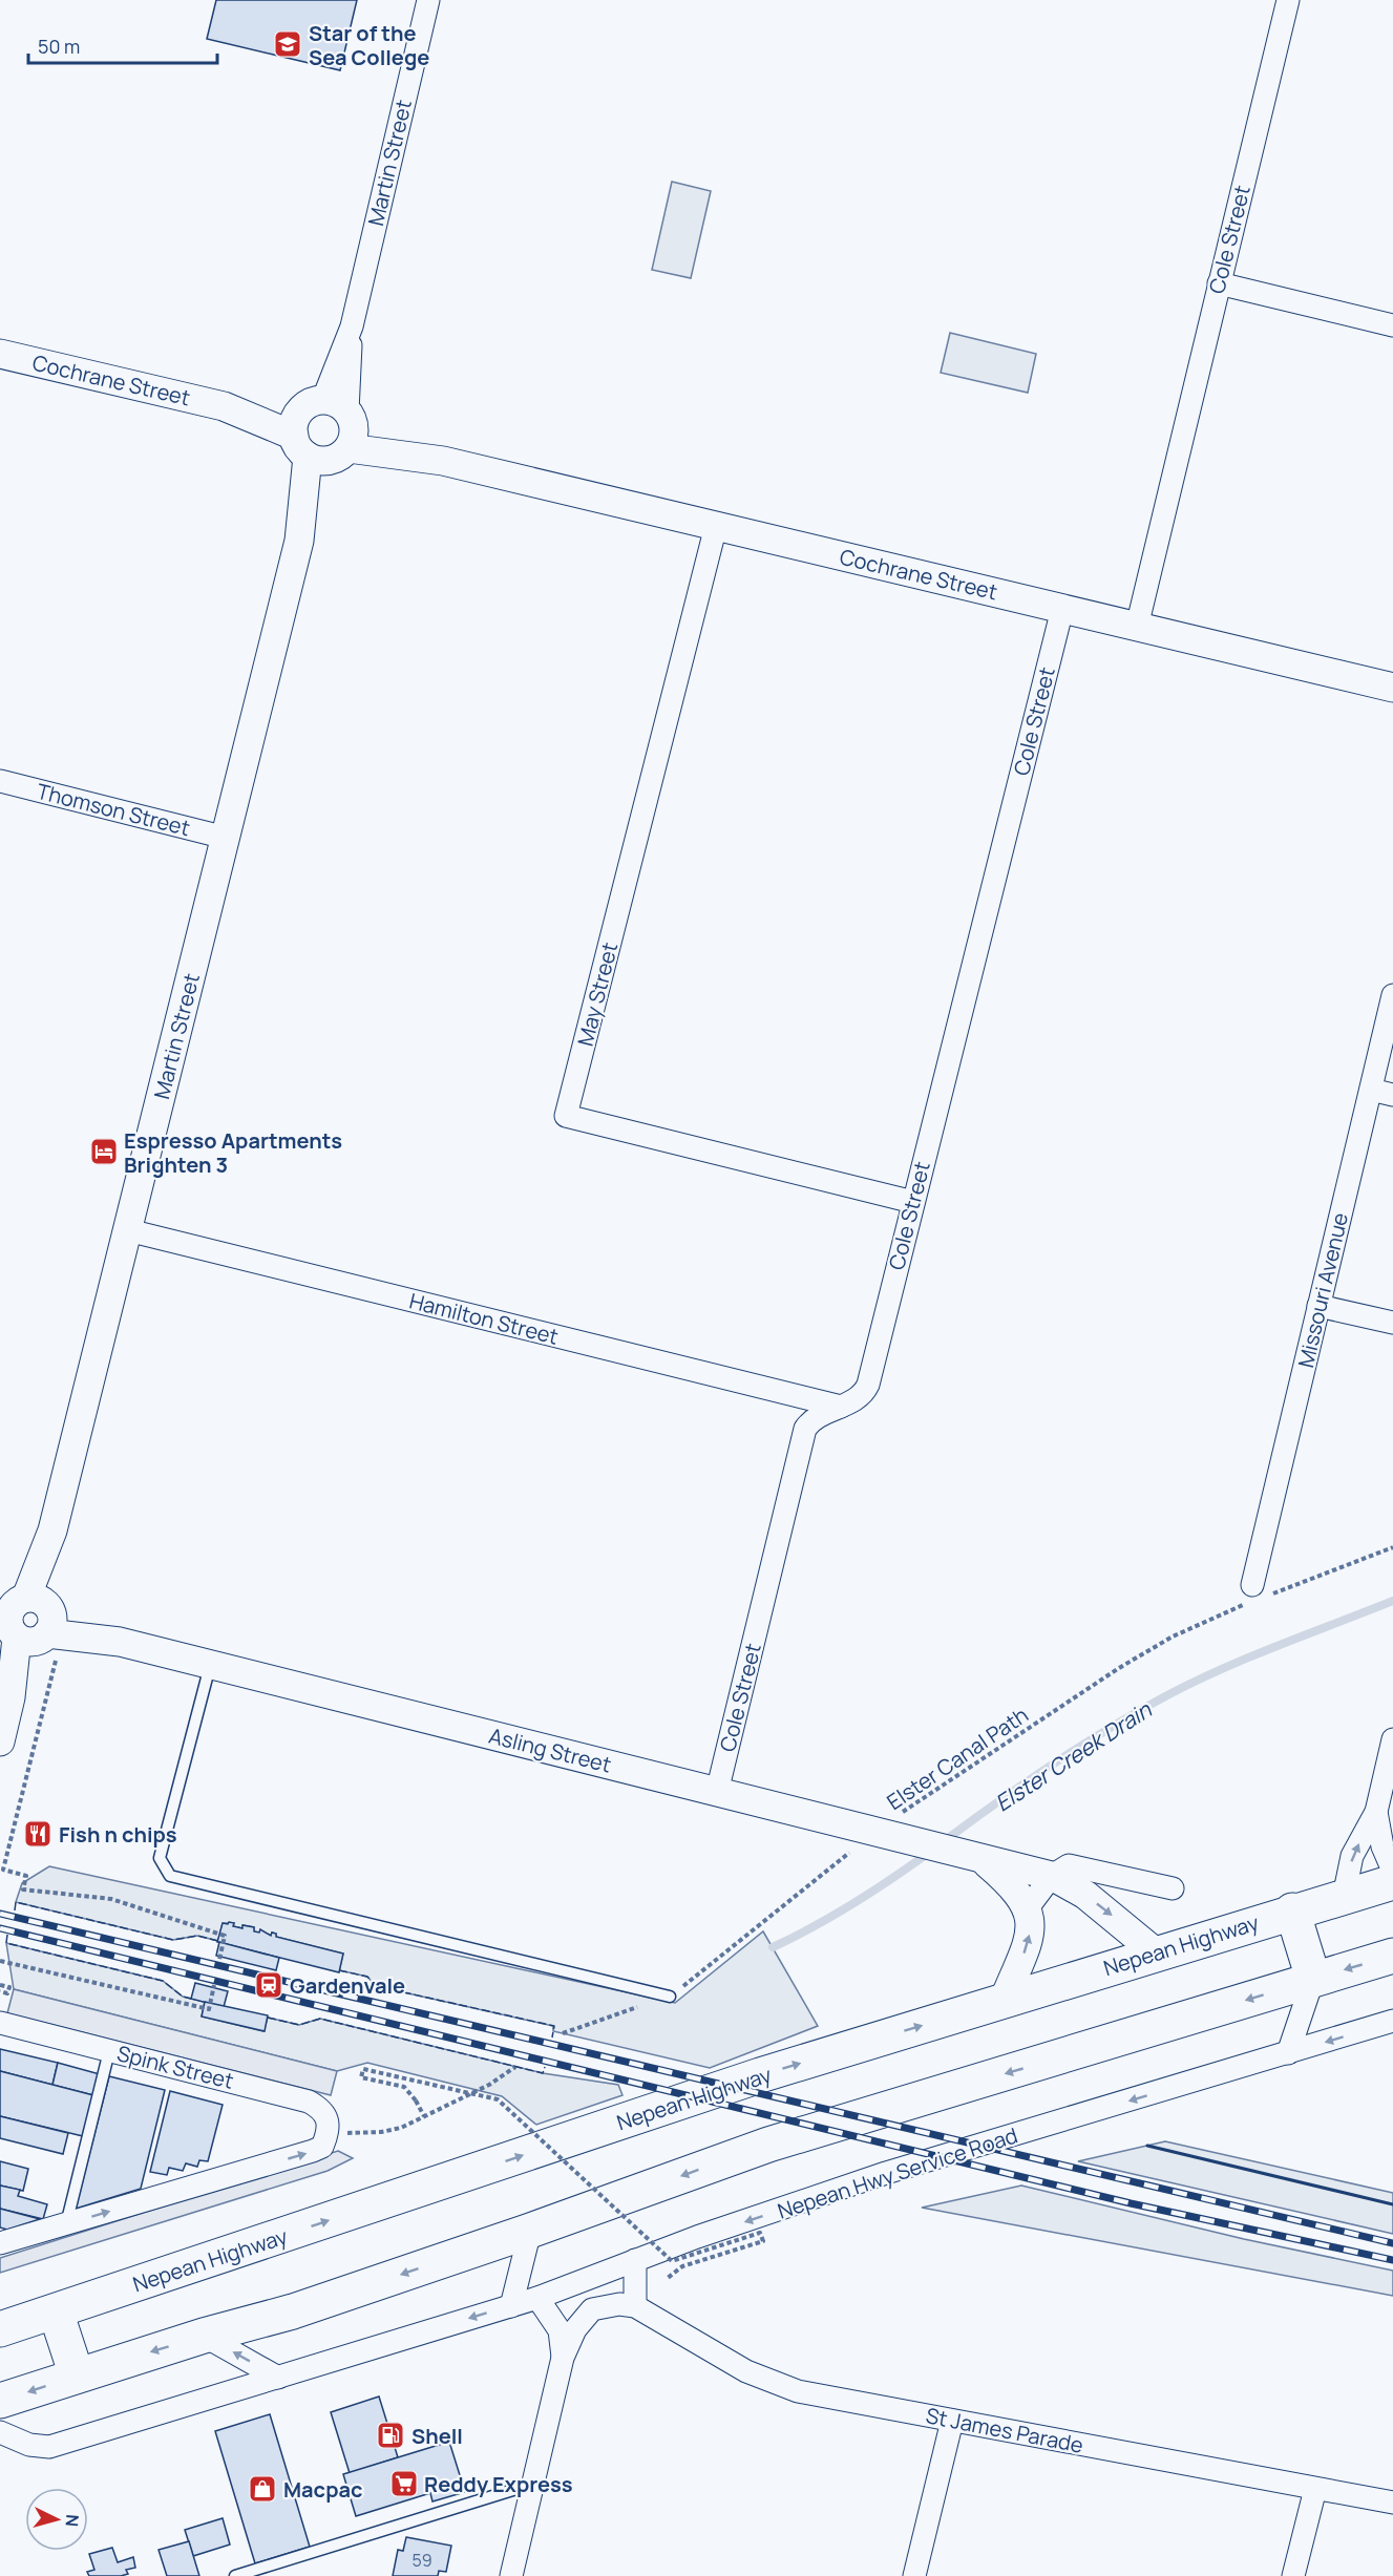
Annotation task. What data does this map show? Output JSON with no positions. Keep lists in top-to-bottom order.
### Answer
{
  "streets": {
    "highway": ["Nepean Highway"],
    "street": [
      "Martin Street",
      "Cole Street",
      "Cochrane Street",
      "Thomson Street",
      "May Street",
      "Missouri Avenue",
      "Hamilton Street",
      "Asling Street",
      "Spink Street",
      "Nepean Hwy Service Road",
      "St James Parade"
    ],
    "path": ["Elster Canal Path"]
  },
  "crossings": [
    ["Martin Street", "Cochrane Street"],
    ["Martin Street", "Thomson Street"],
    ["Martin Street", "Hamilton Street"],
    ["Martin Street", "Asling Street"],
    ["Cole Street", "Cochrane Street"],
    ["Cole Street", "May Street"],
    ["Cole Street", "Hamilton Street"],
    ["Cole Street", "Asling Street"],
    ["Cochrane Street", "May Street"],
    ["Missouri Avenue", "Elster Canal Path"],
    ["Asling Street", "Elster Canal Path"],
    ["Asling Street", "Nepean Highway"]
  ],
  "one_way": ["Nepean Hwy Service Road"],
  "water": ["Elster Creek Drain"],
  "places": {
    "school or university": ["Star of the Sea College"],
    "hotel": ["Espresso Apartments Brighten 3"],
    "restaurant": ["Fish n chips"],
    "station": ["Gardenvale"],
    "fuel station": ["Shell"],
    "supermarket": ["Reddy Express"],
    "shop": ["Macpac"]
  },
  "house_numbers": ["59"],
  "scale_bar": "50 m",
  "north": "right"
}
